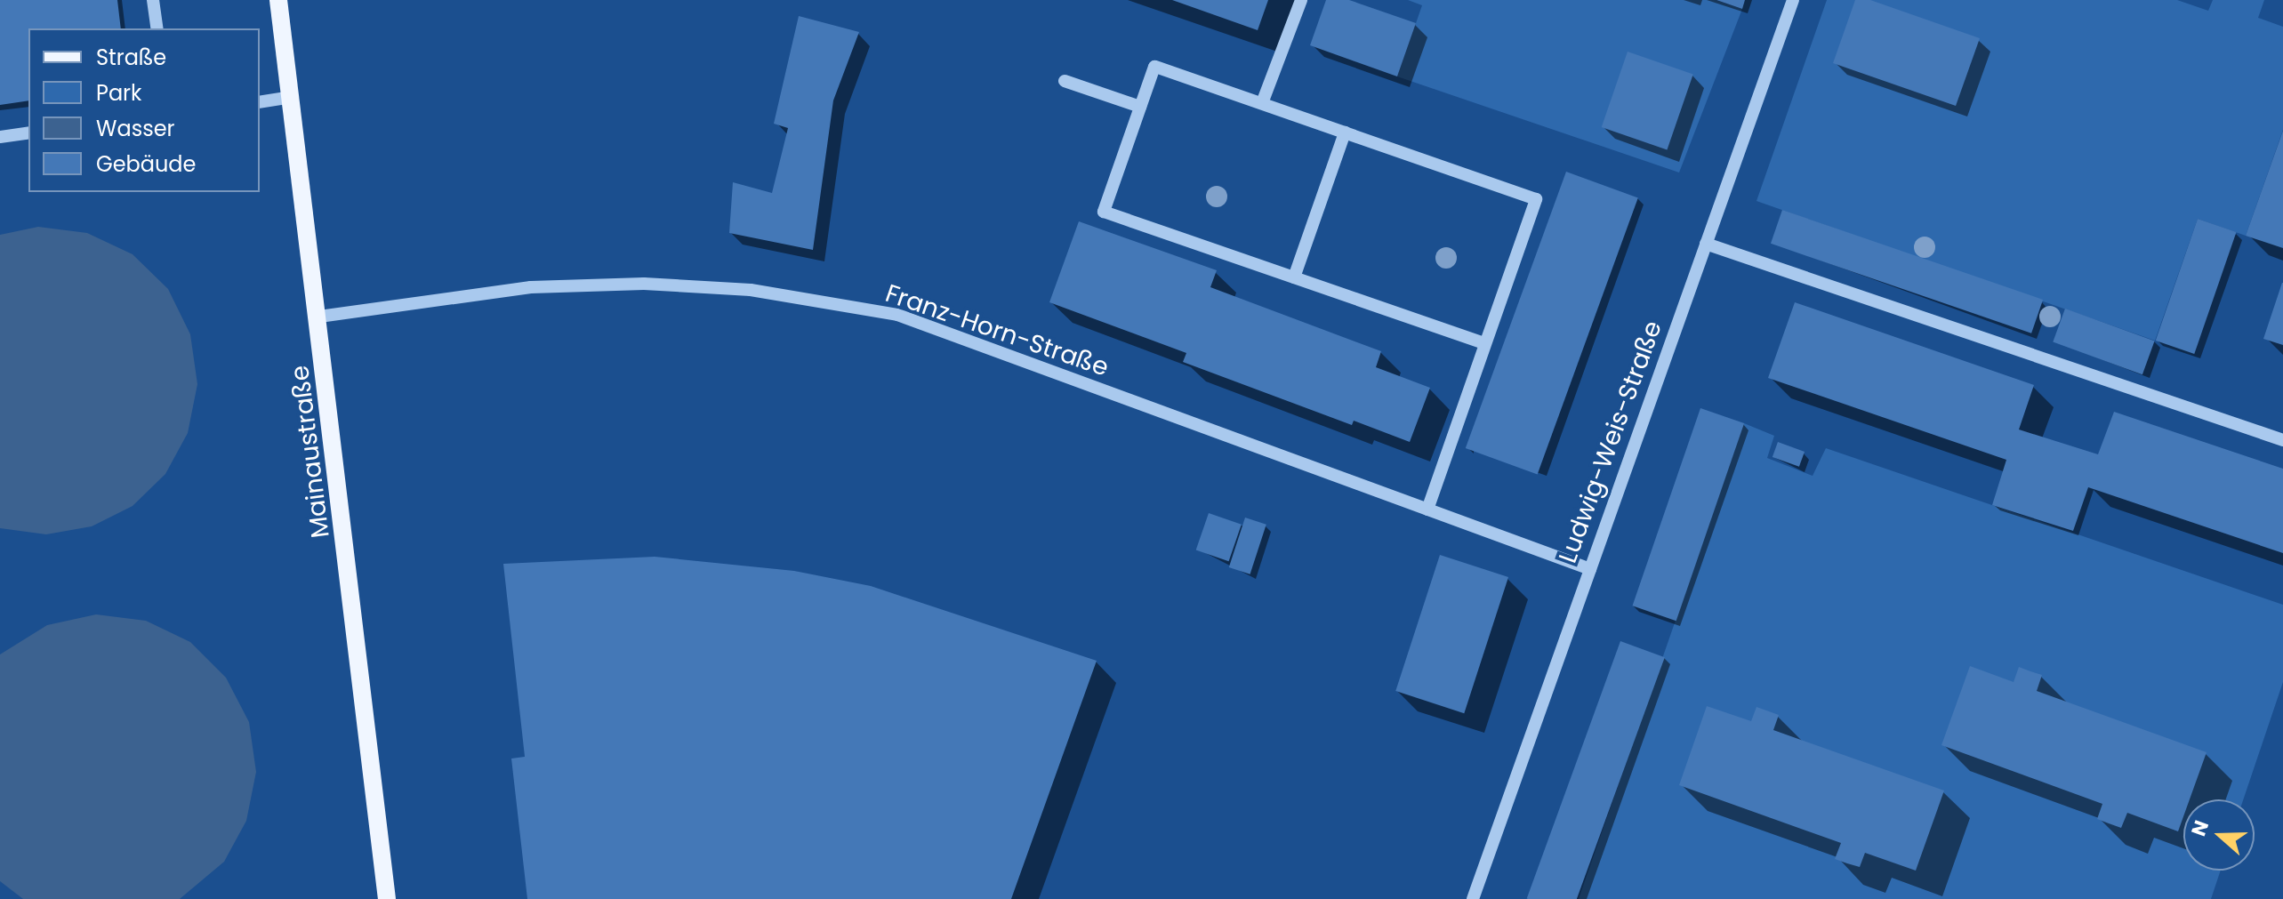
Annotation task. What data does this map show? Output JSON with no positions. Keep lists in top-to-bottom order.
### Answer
{
  "streets": {
    "main road": ["Mainaustraße"],
    "street": ["Franz-Horn-Straße", "Ludwig-Weis-Straße"]
  },
  "crossings": [
    ["Franz-Horn-Straße", "Ludwig-Weis-Straße"],
    ["Franz-Horn-Straße", "Mainaustraße"]
  ],
  "legend": [
    "Straße",
    "Park",
    "Wasser",
    "Gebäude"
  ],
  "north": "left"
}
